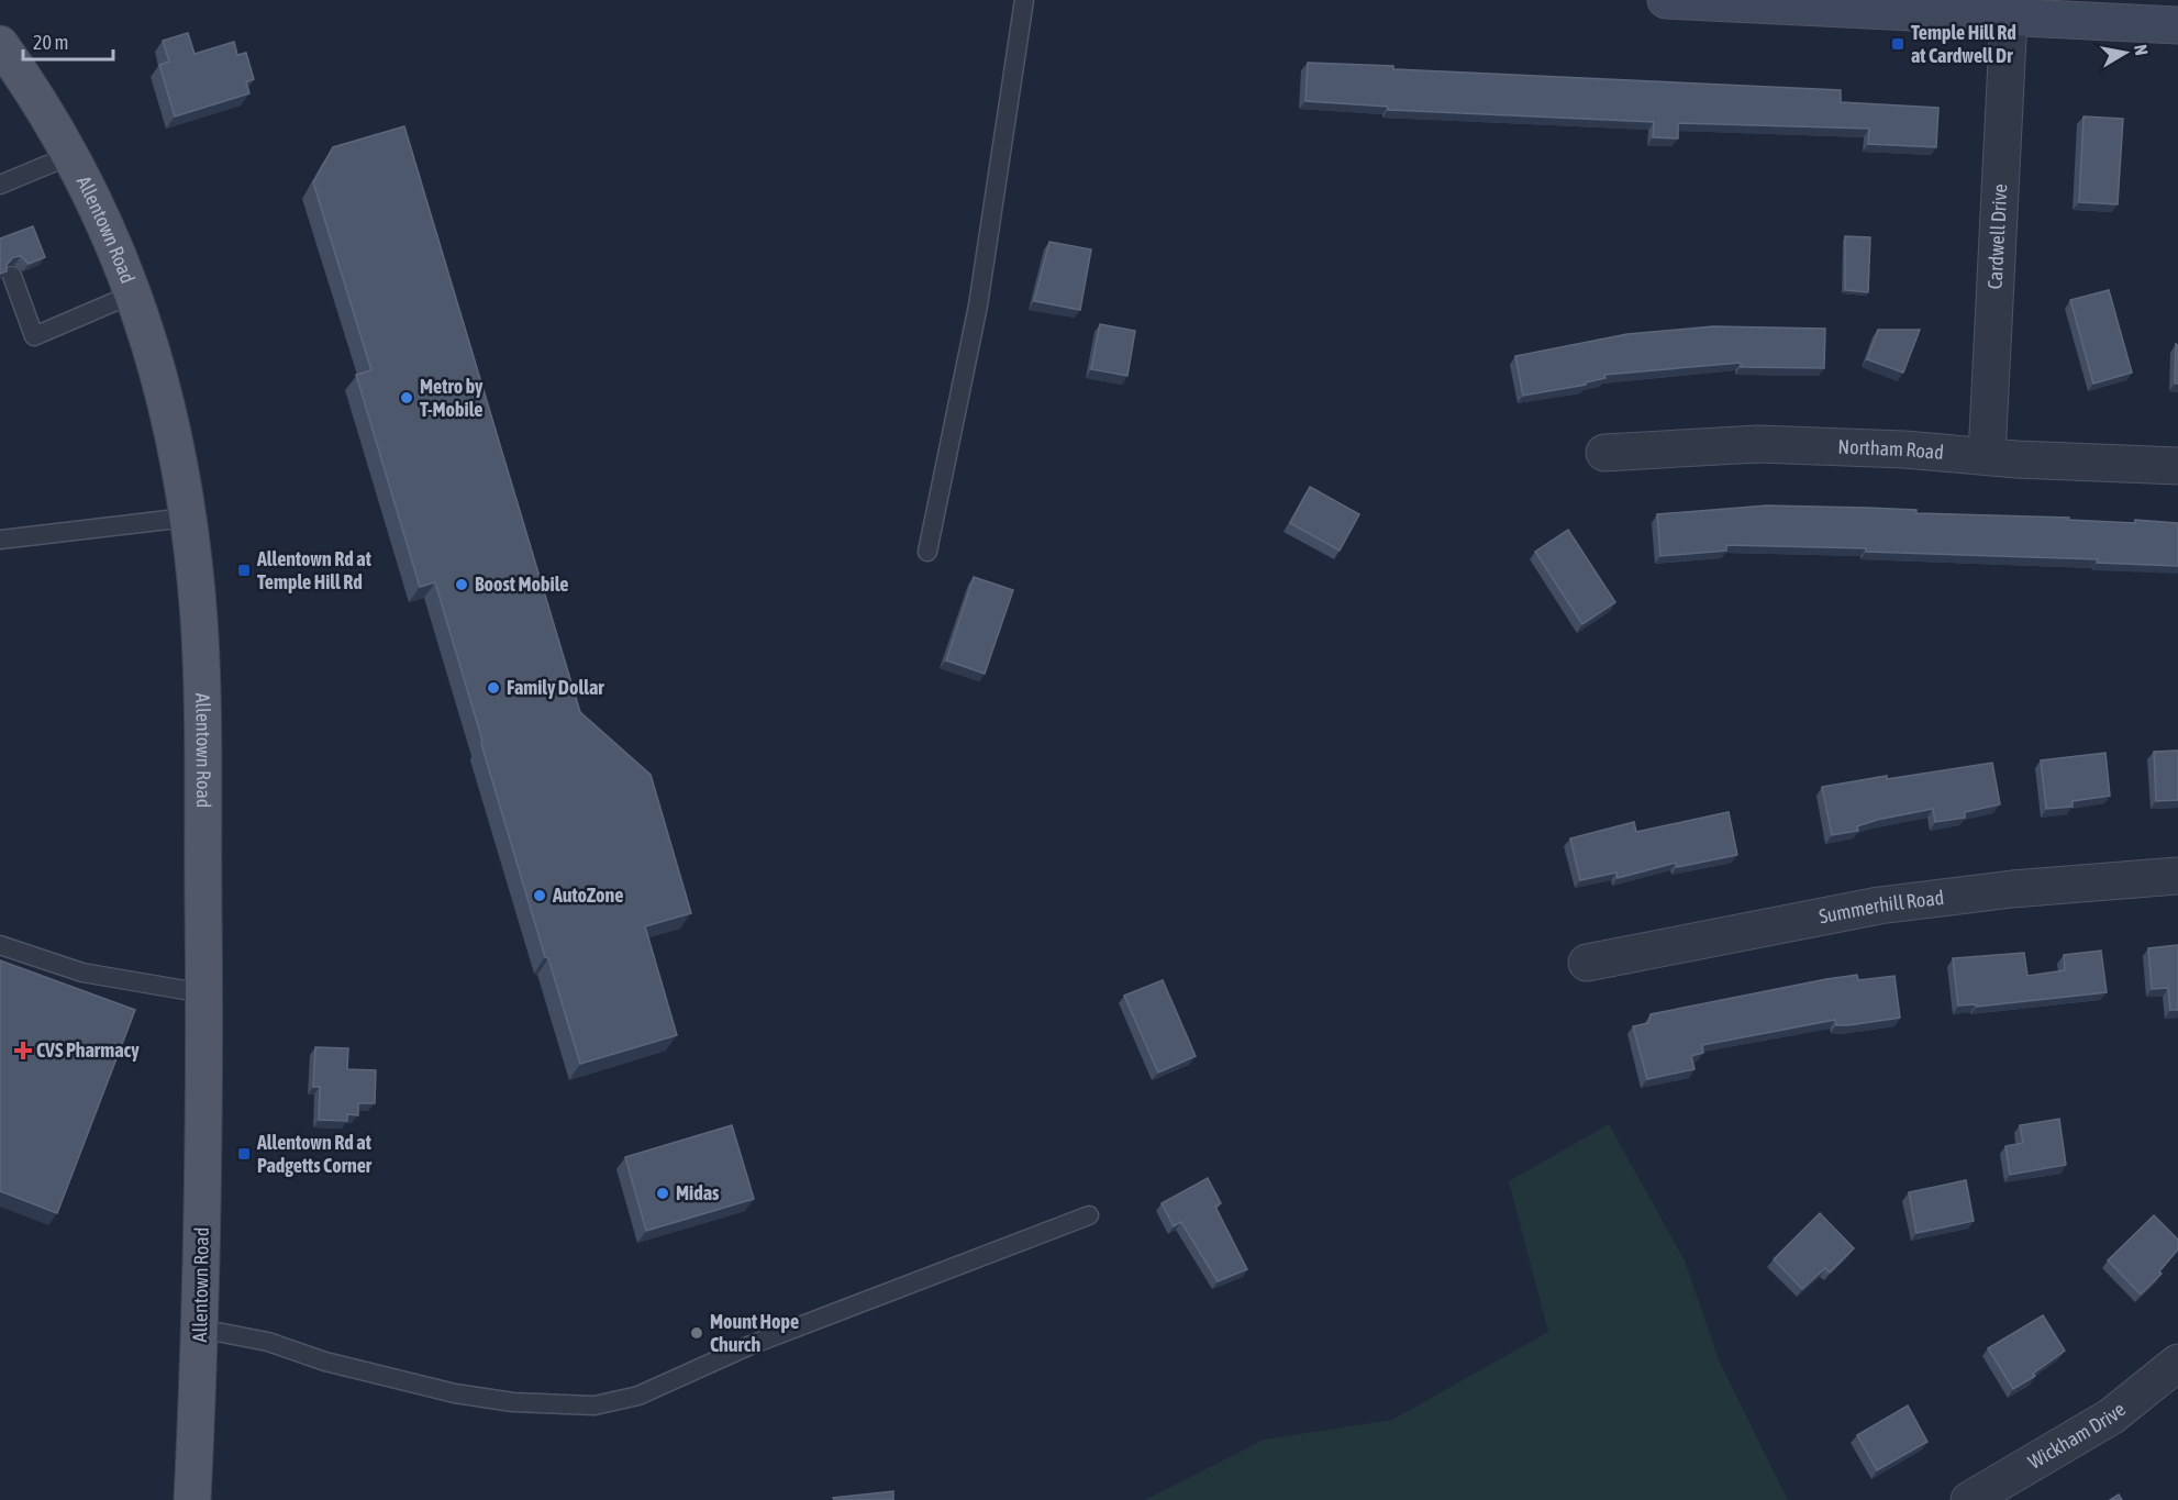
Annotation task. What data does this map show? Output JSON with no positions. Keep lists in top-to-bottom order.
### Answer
{
  "streets": {
    "main road": ["Allentown Road"],
    "street": [
      "Cardwell Drive",
      "Northam Road",
      "Summerhill Road",
      "Wickham Drive"
    ]
  },
  "crossings": [
    ["Cardwell Drive", "Northam Road"]
  ],
  "places": {
    "transit": ["Temple Hill Rd at Cardwell Dr", "Allentown Rd at Temple Hill Rd", "Allentown Rd at Padgetts Corner"],
    "other": [
      "Metro by T-Mobile",
      "Boost Mobile",
      "Family Dollar",
      "AutoZone",
      "Midas",
      "Mount Hope Church"
    ],
    "health": ["CVS Pharmacy"]
  },
  "scale_bar": "20 m",
  "north": "right"
}
